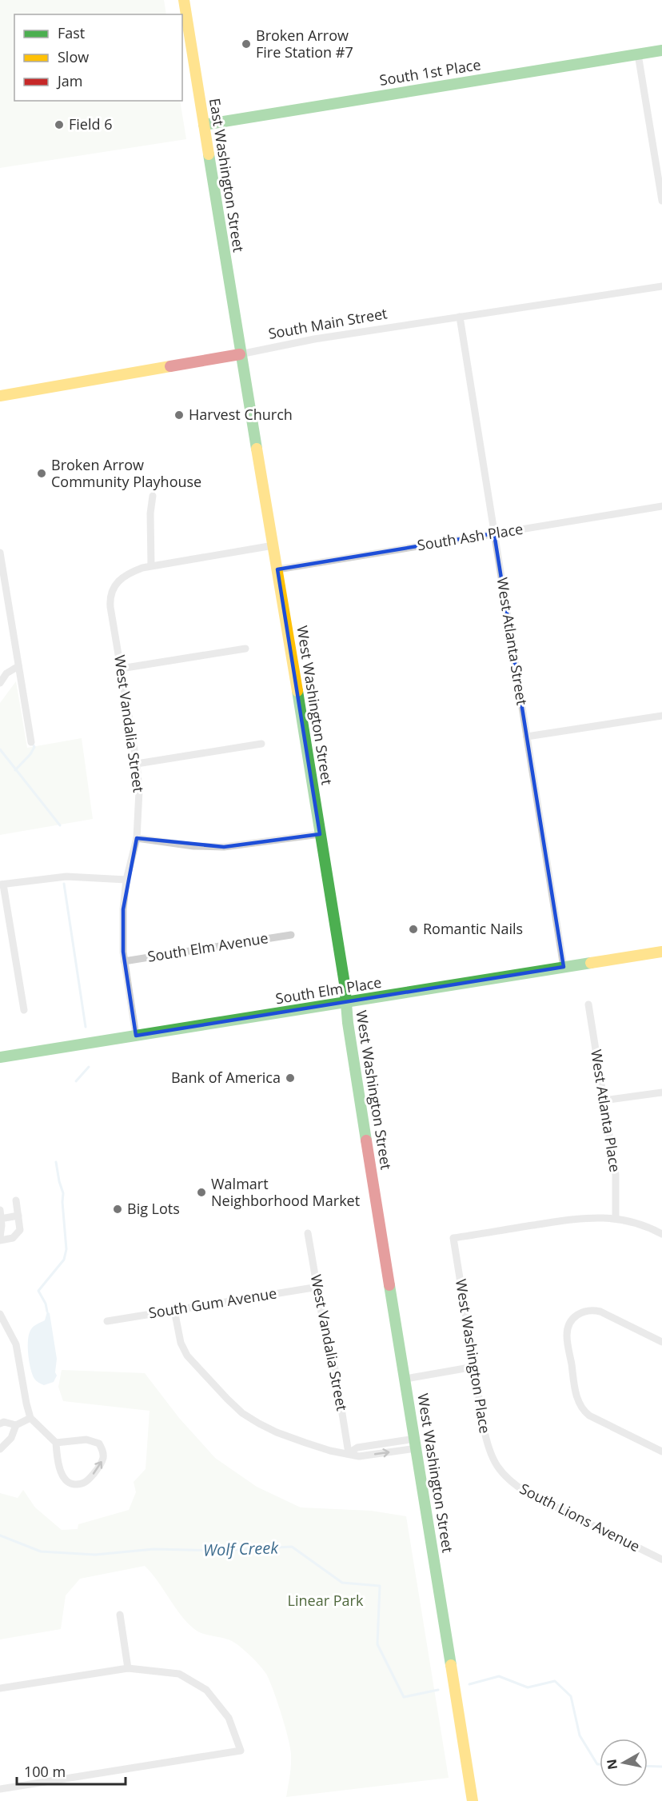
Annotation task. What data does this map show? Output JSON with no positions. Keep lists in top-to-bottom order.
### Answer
{
  "streets": {
    "main road": [
      "South 1st Place",
      "East Washington Street",
      "South Main Street",
      "West Washington Street",
      "South Elm Place"
    ],
    "street": [
      "South Ash Place",
      "West Atlanta Street",
      "West Vandalia Street",
      "South Elm Avenue",
      "West Atlanta Place",
      "South Gum Avenue",
      "West Washington Place",
      "South Lions Avenue"
    ]
  },
  "crossings": [
    ["South 1st Place", "East Washington Street"],
    ["East Washington Street", "South Main Street"],
    ["East Washington Street", "West Washington Street"],
    ["South Main Street", "West Atlanta Street"],
    ["South Main Street", "West Washington Street"],
    ["South Ash Place", "West Atlanta Street"],
    ["South Ash Place", "West Washington Street"],
    ["West Atlanta Street", "South Elm Place"],
    ["West Washington Street", "South Elm Place"],
    ["West Vandalia Street", "South Elm Avenue"],
    ["West Vandalia Street", "South Elm Place"],
    ["West Vandalia Street", "South Gum Avenue"],
    ["West Atlanta Place", "West Washington Place"],
    ["West Washington Place", "South Lions Avenue"]
  ],
  "water": ["Wolf Creek"],
  "parks": ["Linear Park"],
  "places": [
    "Broken Arrow Fire Station #7",
    "Field 6",
    "Harvest Church",
    "Broken Arrow Community Playhouse",
    "Romantic Nails",
    "Bank of America",
    "Walmart Neighborhood Market",
    "Big Lots"
  ],
  "legend": ["Fast", "Slow", "Jam"],
  "scale_bar": "100 m",
  "north": "left"
}
